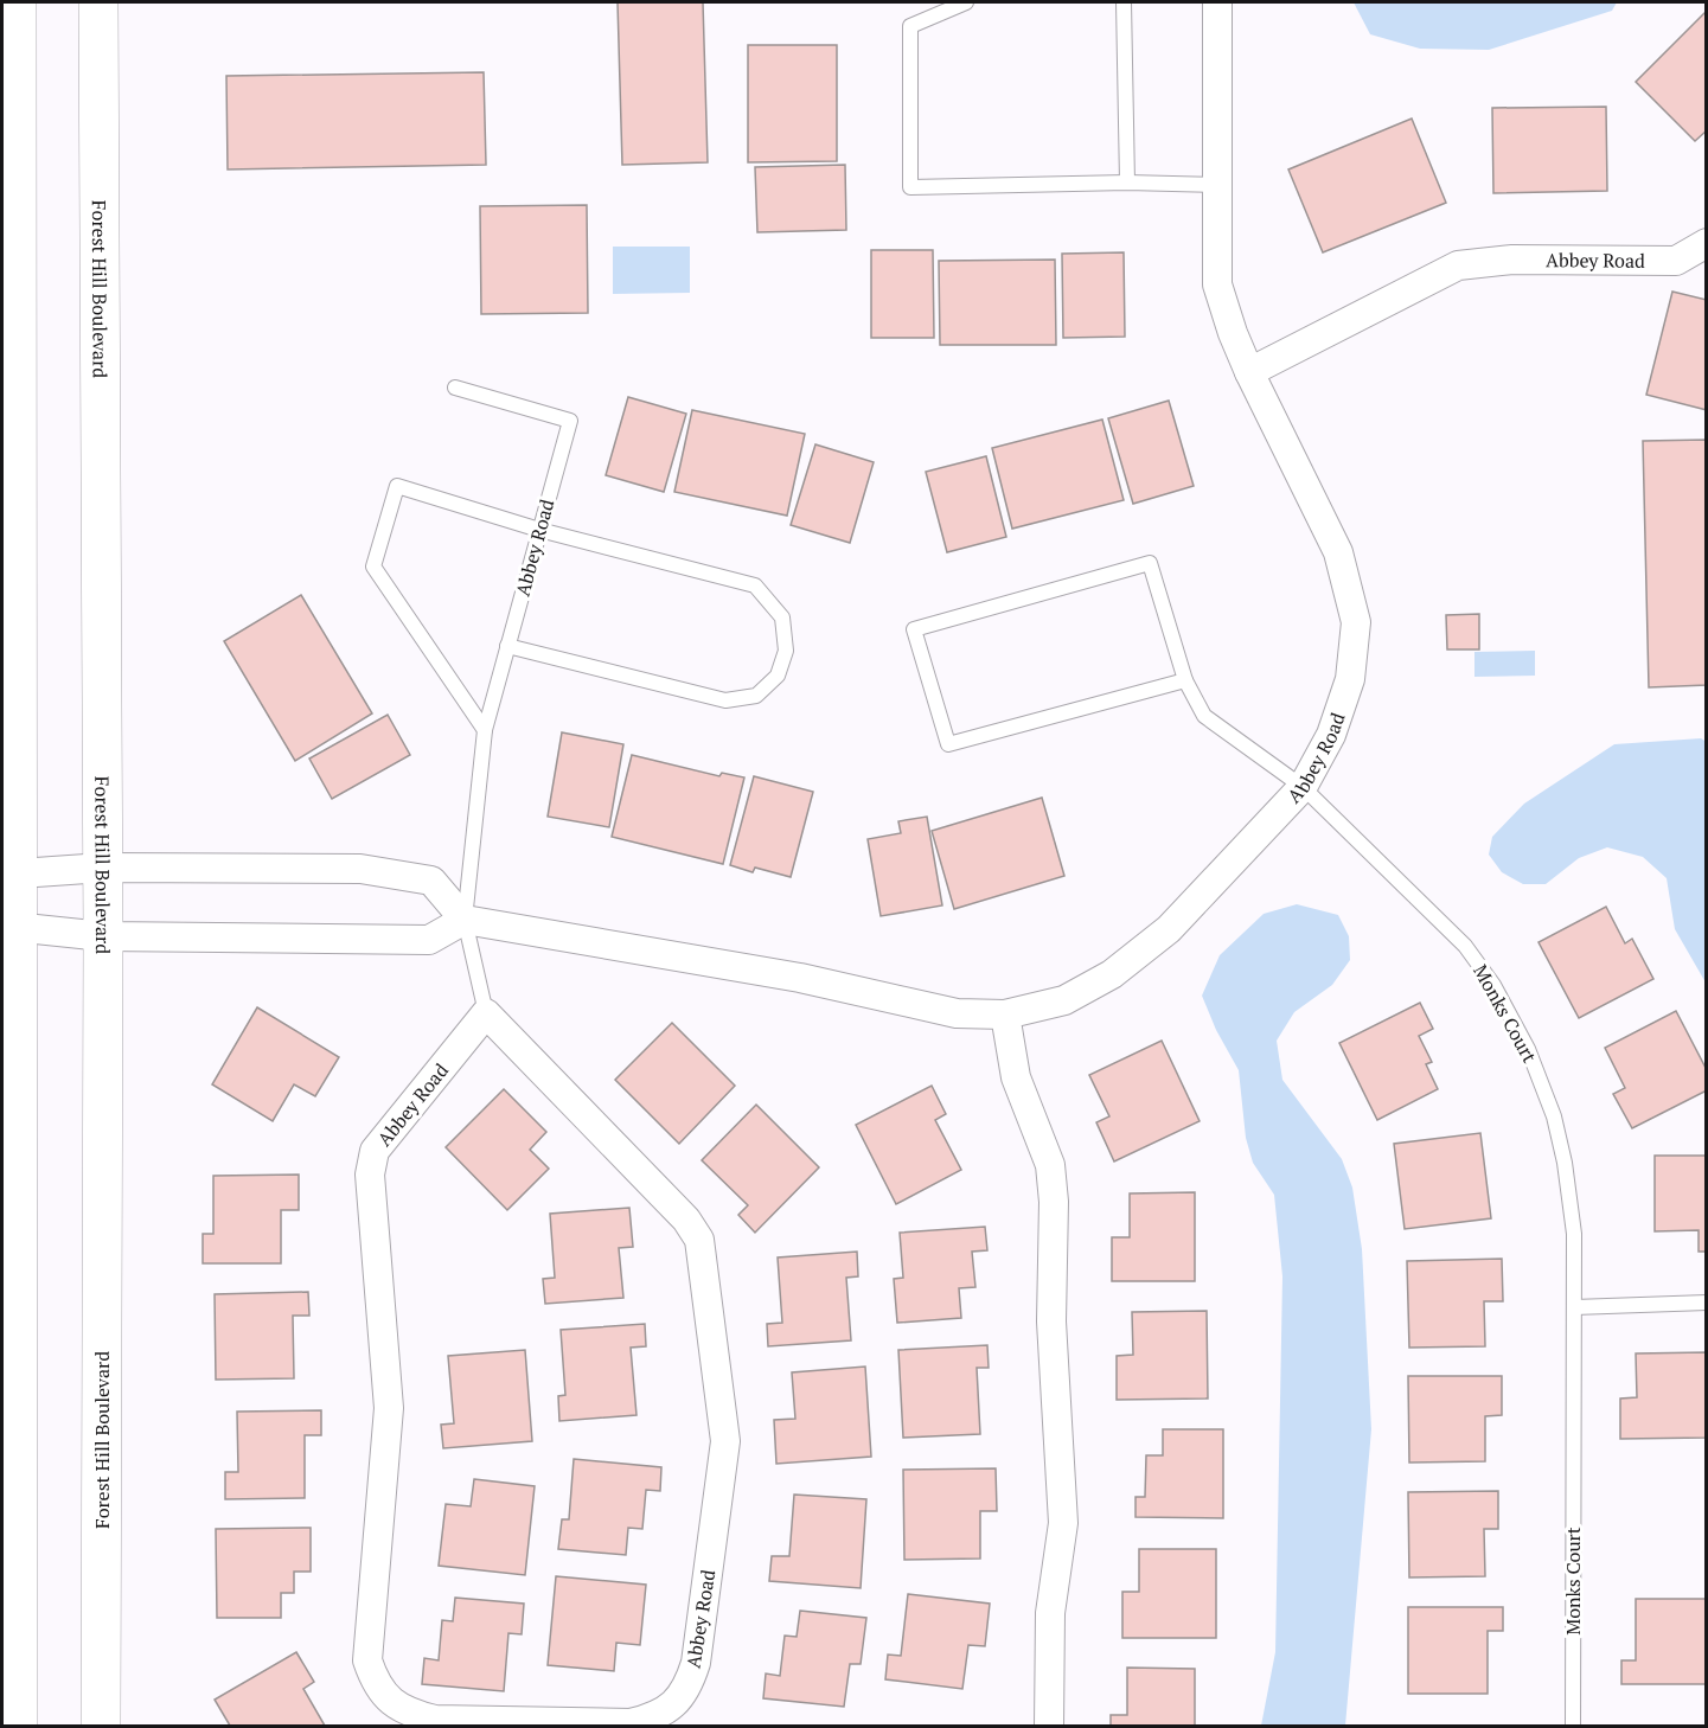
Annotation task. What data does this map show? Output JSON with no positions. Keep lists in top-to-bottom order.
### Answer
{
  "streets": {
    "main road": ["Forest Hill Boulevard"],
    "street": ["Abbey Road"],
    "lane": ["Monks Court"]
  },
  "crossings": [
    ["Abbey Road", "Forest Hill Boulevard"],
    ["Abbey Road", "Monks Court"]
  ]
}
